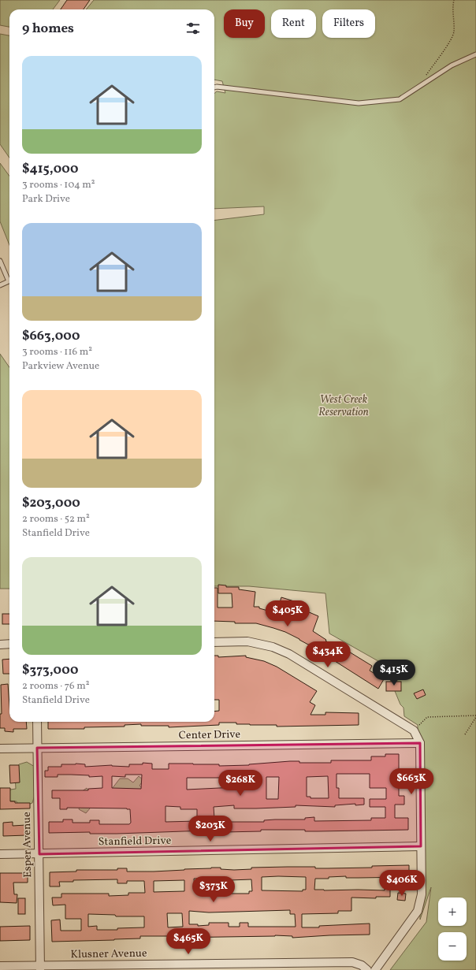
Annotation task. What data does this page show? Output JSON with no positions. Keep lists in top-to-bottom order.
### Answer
{
  "streets": {
    "street": [
      "Center Drive",
      "Stanfield Drive",
      "Esper Avenue",
      "Klusner Avenue"
    ]
  },
  "crossings": [
    ["Center Drive", "Esper Avenue"],
    ["Stanfield Drive", "Esper Avenue"],
    ["Esper Avenue", "Klusner Avenue"]
  ],
  "parks": ["West Creek Reservation"],
  "page": {
    "chip": ["Buy", "Rent", "Filters"],
    "heading": "9 homes",
    "list": [
      {
        "name": "$415,000",
        "note": "3 rooms · 104 m² · Park Drive"
      },
      {
        "name": "$663,000",
        "note": "3 rooms · 116 m² · Parkview Avenue"
      },
      {
        "name": "$203,000",
        "note": "2 rooms · 52 m² · Stanfield Drive"
      },
      {
        "name": "$373,000",
        "note": "2 rooms · 76 m² · Stanfield Drive"
      }
    ],
    "price": [
      "$405K",
      "$434K",
      "$415K",
      "$663K",
      "$268K",
      "$203K",
      "$406K",
      "$373K",
      "$465K"
    ],
    "map_buttons": ["+", "−"]
  }
}
